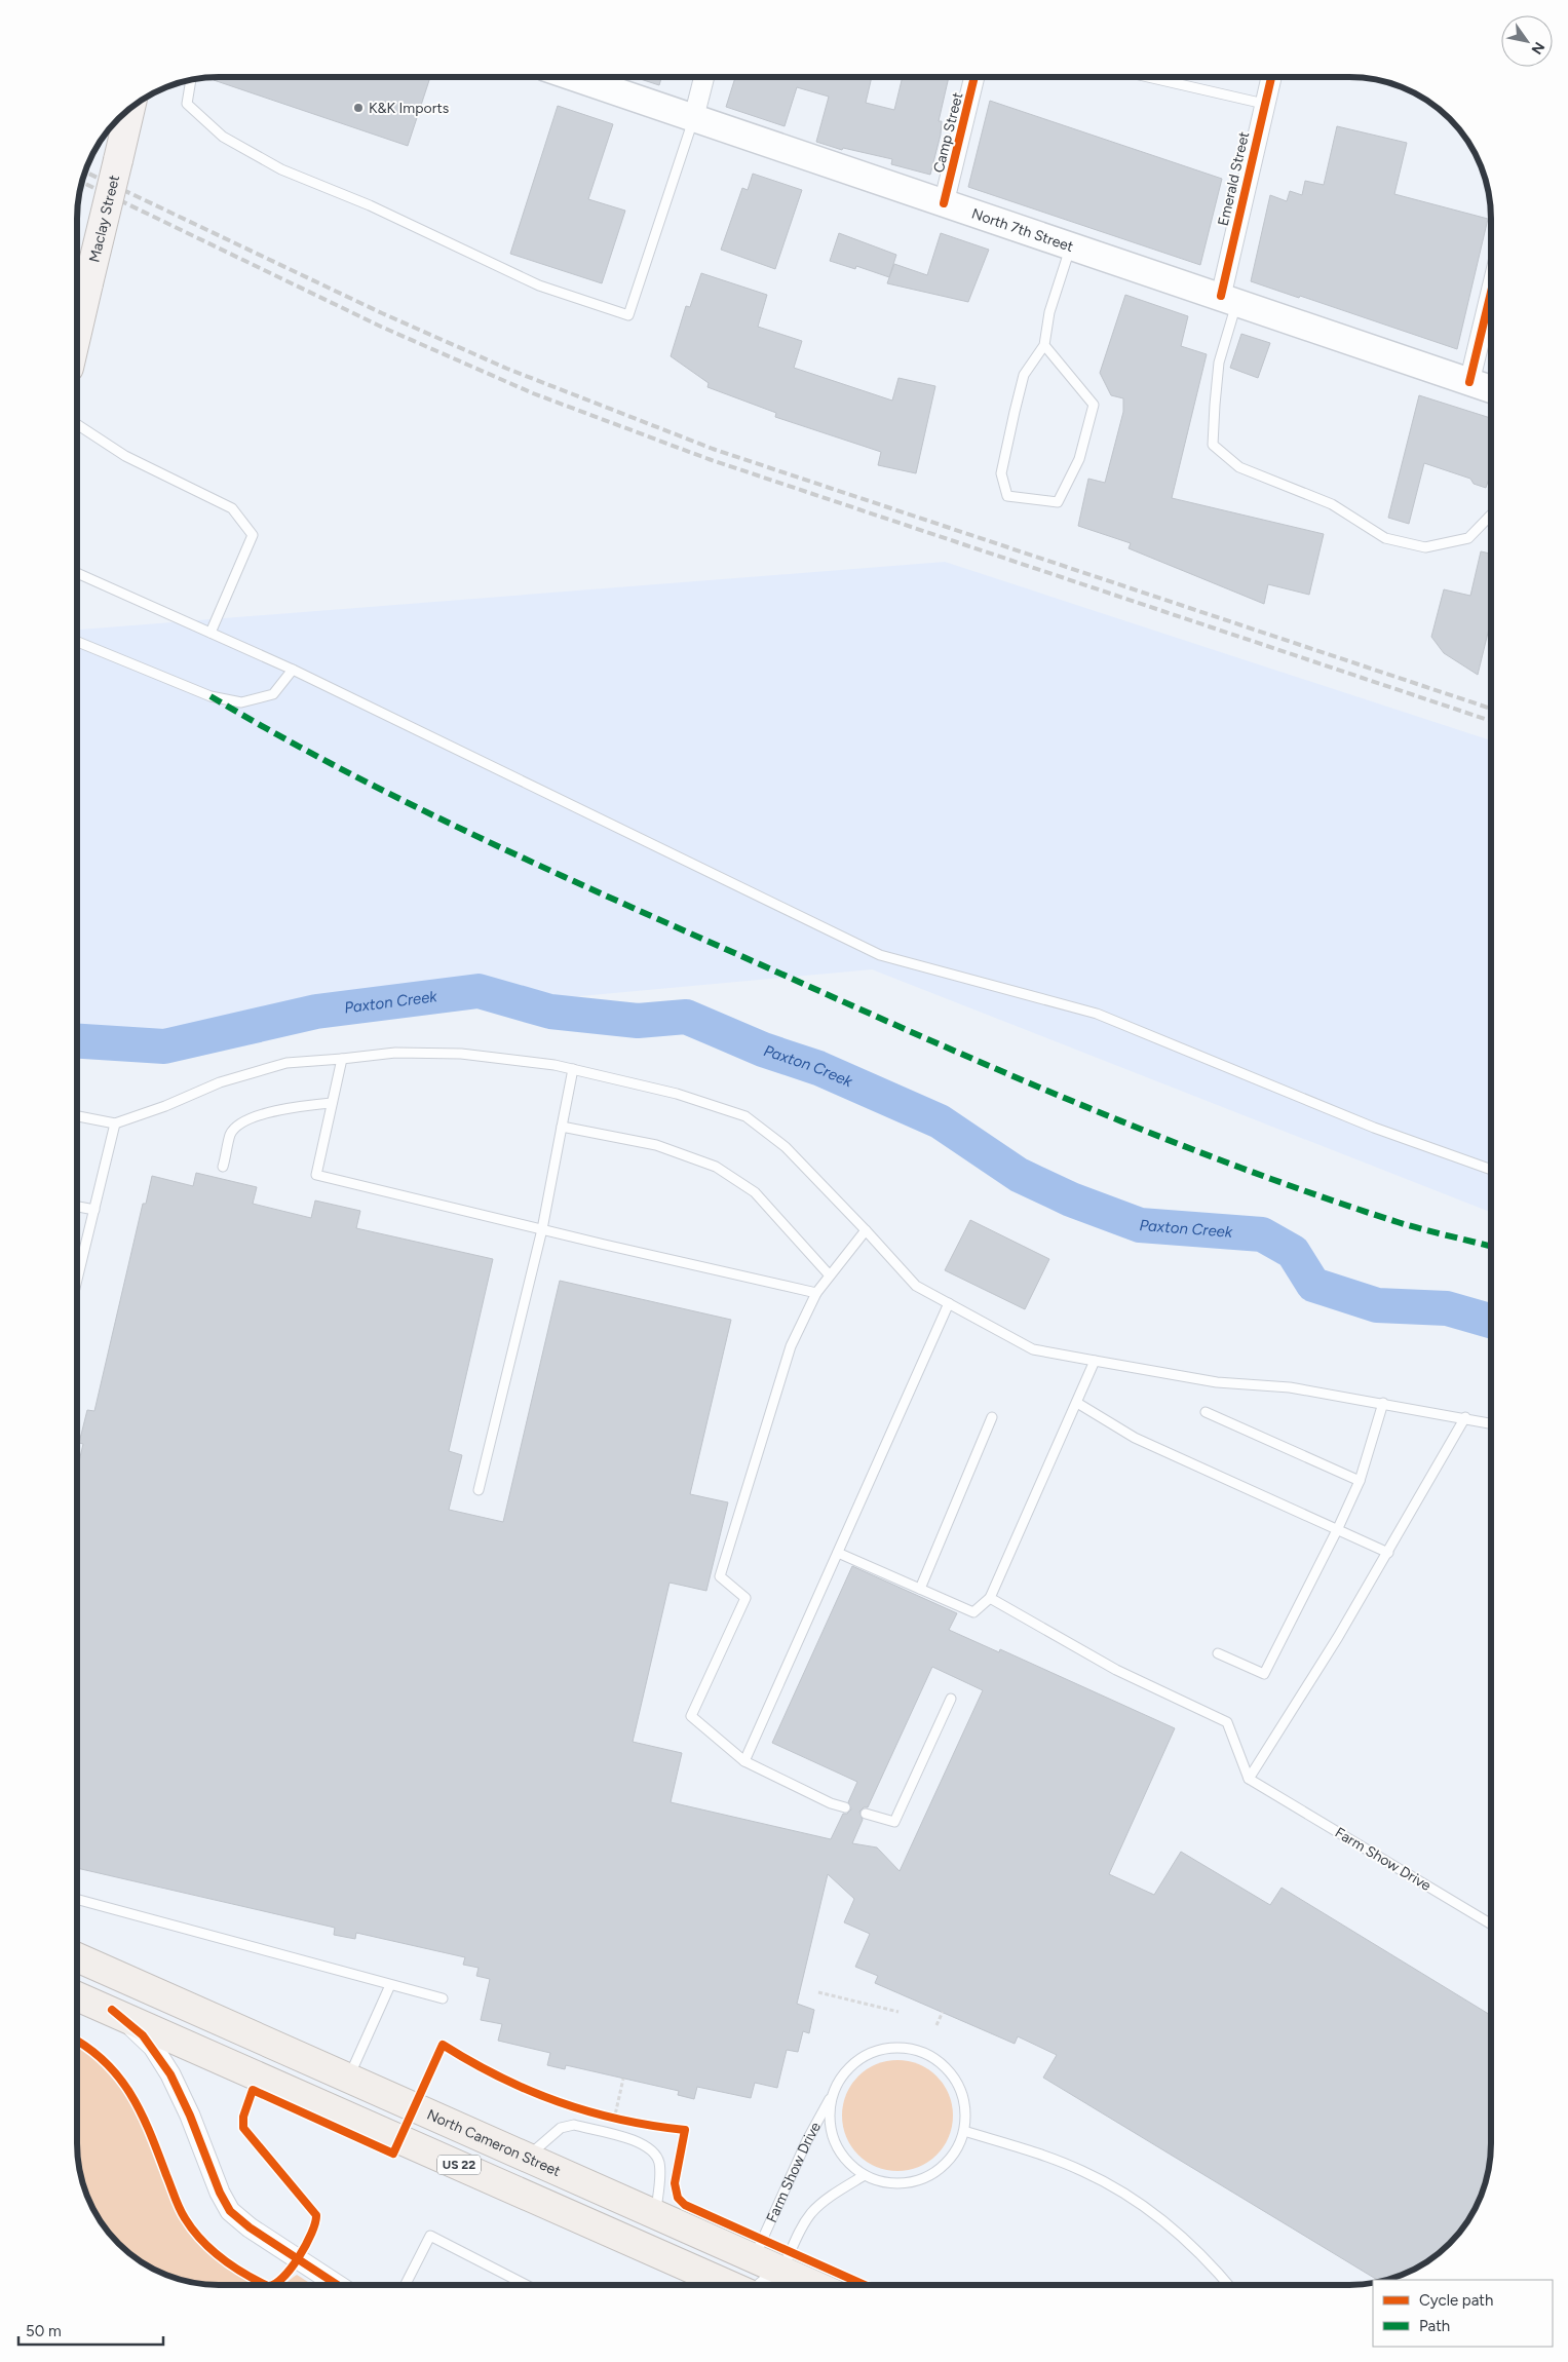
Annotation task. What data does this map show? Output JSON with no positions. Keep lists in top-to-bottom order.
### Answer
{
  "streets": {
    "highway": ["North Cameron Street", "US 22"],
    "main road": ["Maclay Street", "North 7th Street"],
    "street": ["Camp Street", "Emerald Street"],
    "lane": ["Farm Show Drive"]
  },
  "crossings": [
    ["Camp Street", "North 7th Street"],
    ["Emerald Street", "North 7th Street"],
    ["Farm Show Drive", "North Cameron Street"]
  ],
  "water": ["Paxton Creek"],
  "places": ["K&K Imports"],
  "legend": ["Cycle path", "Path"],
  "scale_bar": "50 m",
  "north": "bottom right"
}
